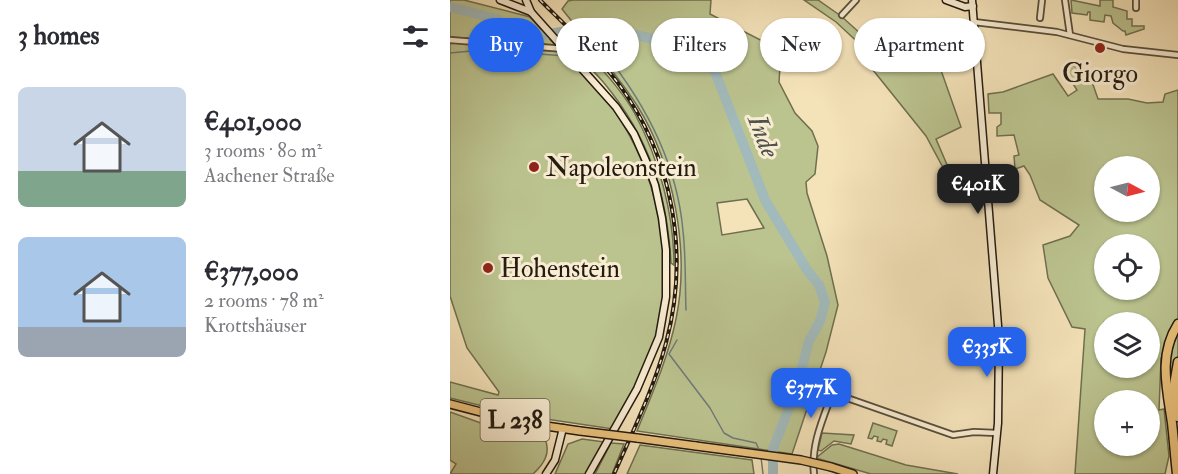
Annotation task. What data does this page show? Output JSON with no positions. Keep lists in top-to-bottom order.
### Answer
{
  "streets": {
    "main road": ["L 238"]
  },
  "water": ["Inde"],
  "places": ["Giorgo", "Napoleonstein", "Hohenstein"],
  "north": "right",
  "page": {
    "heading": "3 homes",
    "chip": [
      "Buy",
      "Rent",
      "Filters",
      "New",
      "Apartment"
    ],
    "list": [
      {
        "name": "€401,000",
        "note": "3 rooms · 80 m² · Aachener Straße"
      },
      {
        "name": "€377,000",
        "note": "2 rooms · 78 m² · Krottshäuser"
      }
    ],
    "map_buttons": "+",
    "price": ["€401K", "€335K", "€377K"]
  }
}
